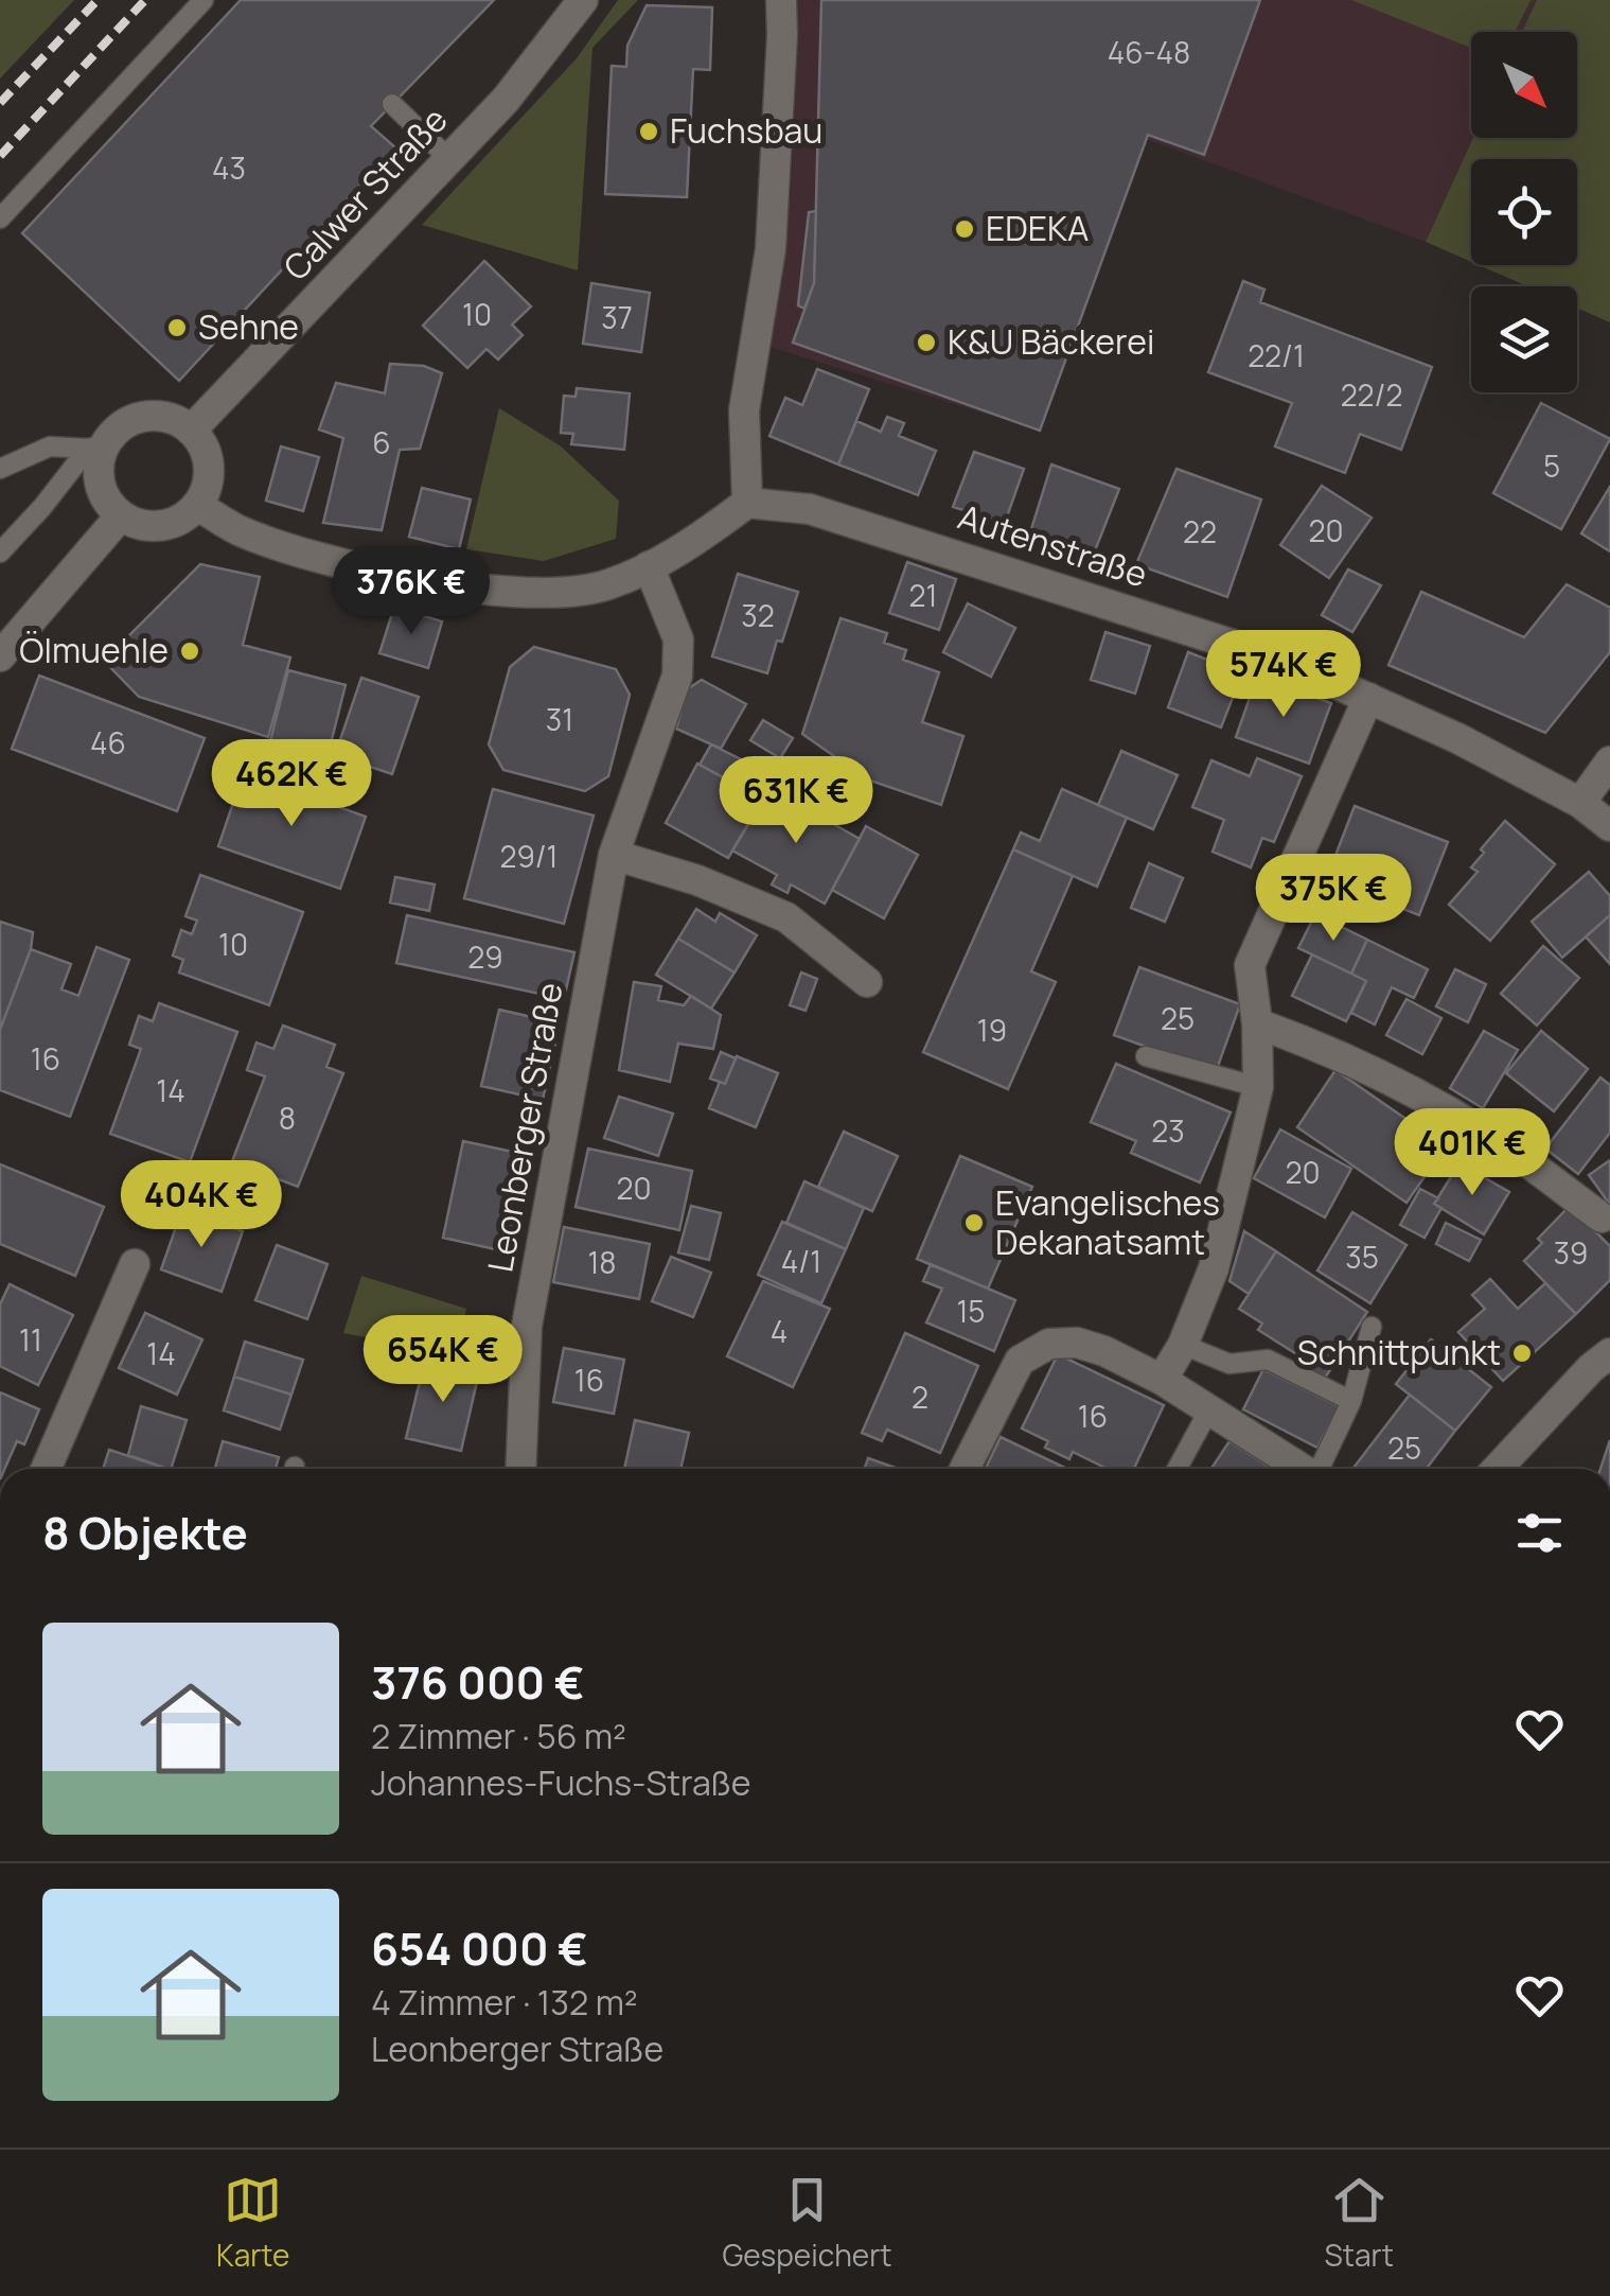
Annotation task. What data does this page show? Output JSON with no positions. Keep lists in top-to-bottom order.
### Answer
{
  "streets": {
    "street": ["Calwer Straße", "Autenstraße", "Leonberger Straße"]
  },
  "places": [
    "Fuchsbau",
    "EDEKA",
    "Sehne",
    "K&U Bäckerei",
    "Ölmuehle",
    "Evangelisches Dekanatsamt",
    "Schnittpunkt"
  ],
  "house_numbers": [
    "46-48",
    "43",
    "10",
    "37",
    "22/1",
    "22/2",
    "6",
    "5",
    "20",
    "22",
    "21",
    "32",
    "31",
    "46",
    "29/1",
    "10",
    "29",
    "25",
    "19",
    "16",
    "14",
    "8",
    "23",
    "20",
    "20",
    "39",
    "35",
    "4/1",
    "18",
    "15",
    "4",
    "11",
    "14",
    "16",
    "2",
    "16",
    "25"
  ],
  "north": "bottom right",
  "page": {
    "price": [
      "376K €",
      "574K €",
      "462K €",
      "631K €",
      "375K €",
      "401K €",
      "404K €",
      "654K €"
    ],
    "heading": "8 Objekte",
    "list": [
      {
        "name": "376 000 €",
        "note": "2 Zimmer · 56 m² · Johannes-Fuchs-Straße"
      },
      {
        "name": "654 000 €",
        "note": "4 Zimmer · 132 m² · Leonberger Straße"
      }
    ],
    "tabs": ["Karte", "Gespeichert", "Start"]
  }
}
